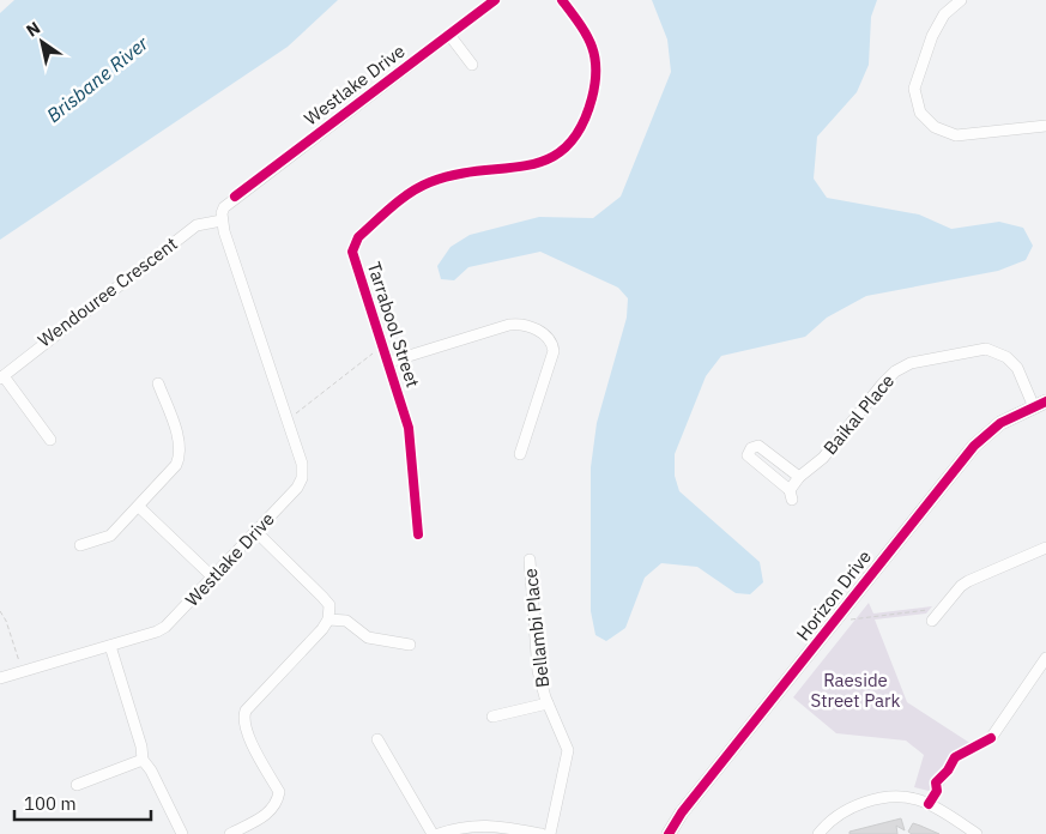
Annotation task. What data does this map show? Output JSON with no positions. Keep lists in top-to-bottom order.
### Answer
{
  "streets": {
    "street": [
      "Westlake Drive",
      "Wendouree Crescent",
      "Tarrabool Street",
      "Baikal Place",
      "Horizon Drive",
      "Bellambi Place"
    ]
  },
  "crossings": [
    ["Westlake Drive", "Wendouree Crescent"],
    ["Baikal Place", "Horizon Drive"]
  ],
  "water": ["Brisbane River"],
  "parks": ["Raeside Street Park"],
  "scale_bar": "100 m",
  "north": "top left"
}
